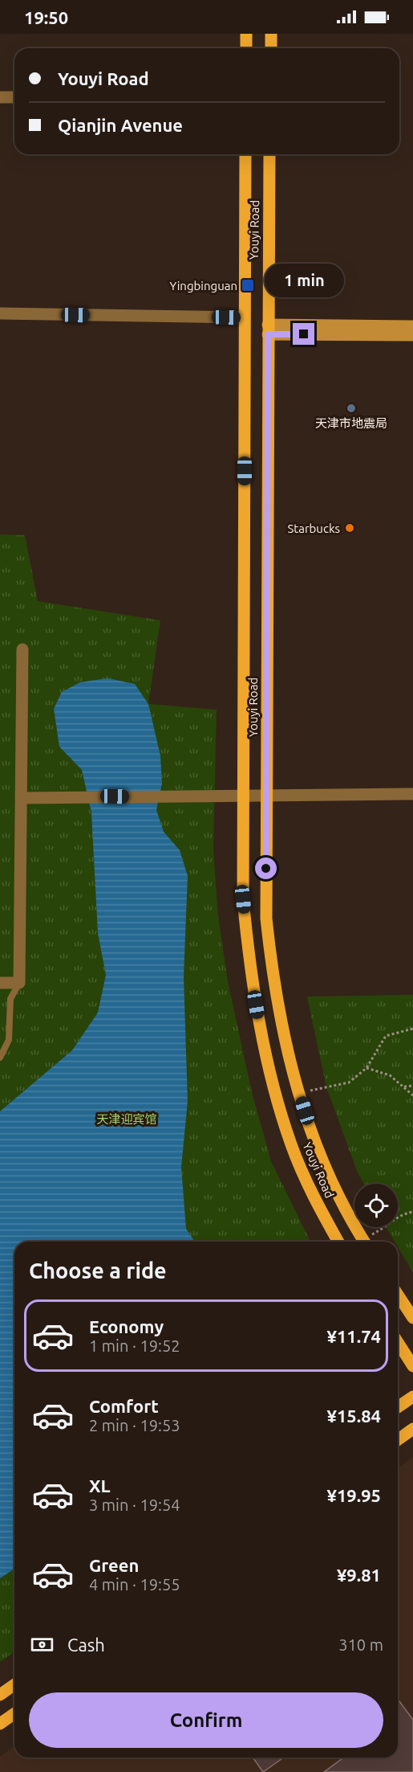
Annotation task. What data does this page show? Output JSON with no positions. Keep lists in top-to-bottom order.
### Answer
{
  "streets": {
    "main road": ["Youyi Road"]
  },
  "parks": ["天津迎宾馆"],
  "places": {
    "transit": ["Yingbinguan"],
    "other": ["天津市地震局", "Starbucks"]
  },
  "page": {
    "status": "19:50",
    "banner": ["Youyi Road", "Qianjin Avenue"],
    "bubble": "1 min",
    "heading": "Choose a ride",
    "list": [
      {
        "name": "Economy",
        "note": "1 min · 19:52",
        "value": "¥11.74"
      },
      {
        "name": "Comfort",
        "note": "2 min · 19:53",
        "value": "¥15.84"
      },
      {
        "name": "XL",
        "note": "3 min · 19:54",
        "value": "¥19.95"
      },
      {
        "name": "Green",
        "note": "4 min · 19:55",
        "value": "¥9.81"
      }
    ],
    "pay": ["Cash", "310 m"],
    "buttons": "Confirm"
  }
}
